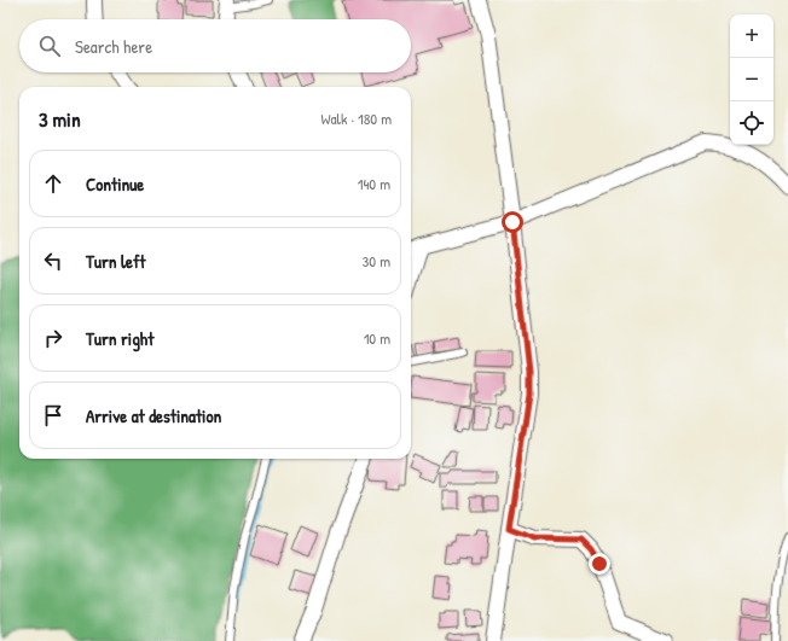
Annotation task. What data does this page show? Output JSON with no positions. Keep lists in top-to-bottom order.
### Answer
{
  "page": {
    "map_buttons": ["+", "−"],
    "search": "Search here",
    "heading": ["3 min", "Walk · 180 m"],
    "list": [
      ["Continue", "140 m"],
      ["Turn left", "30 m"],
      ["Turn right", "10 m"],
      "Arrive at destination"
    ]
  }
}
